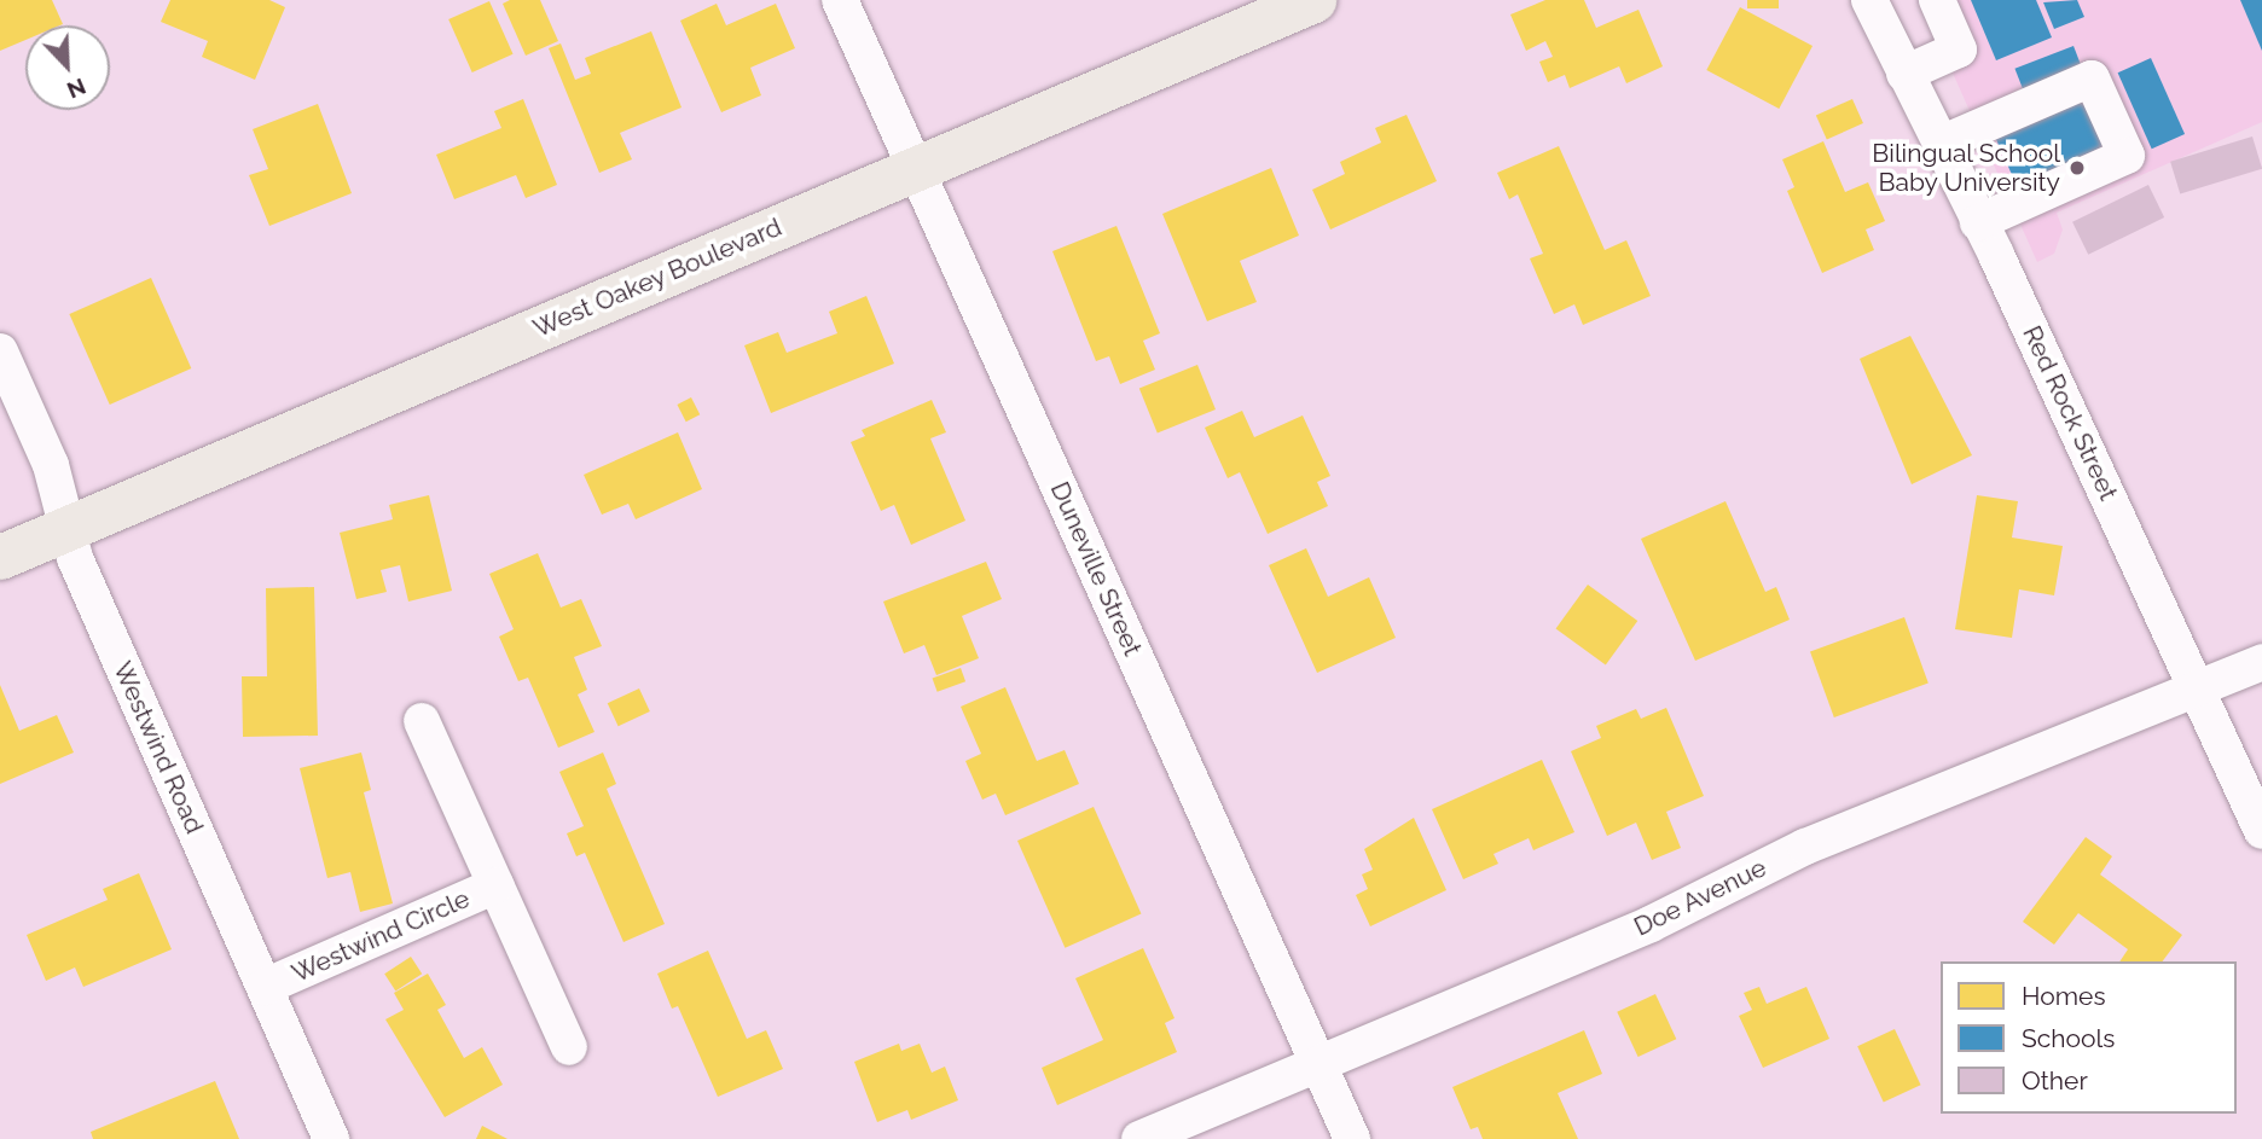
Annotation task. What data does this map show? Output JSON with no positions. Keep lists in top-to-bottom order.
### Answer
{
  "streets": {
    "main road": ["West Oakey Boulevard"],
    "street": [
      "Red Rock Street",
      "Duneville Street",
      "Westwind Road",
      "Doe Avenue",
      "Westwind Circle"
    ]
  },
  "crossings": [
    ["West Oakey Boulevard", "Duneville Street"],
    ["West Oakey Boulevard", "Westwind Road"],
    ["Red Rock Street", "Doe Avenue"],
    ["Duneville Street", "Doe Avenue"],
    ["Westwind Road", "Westwind Circle"]
  ],
  "places": ["Bilingual School Baby University"],
  "legend": ["Homes", "Schools", "Other"],
  "north": "bottom right"
}
